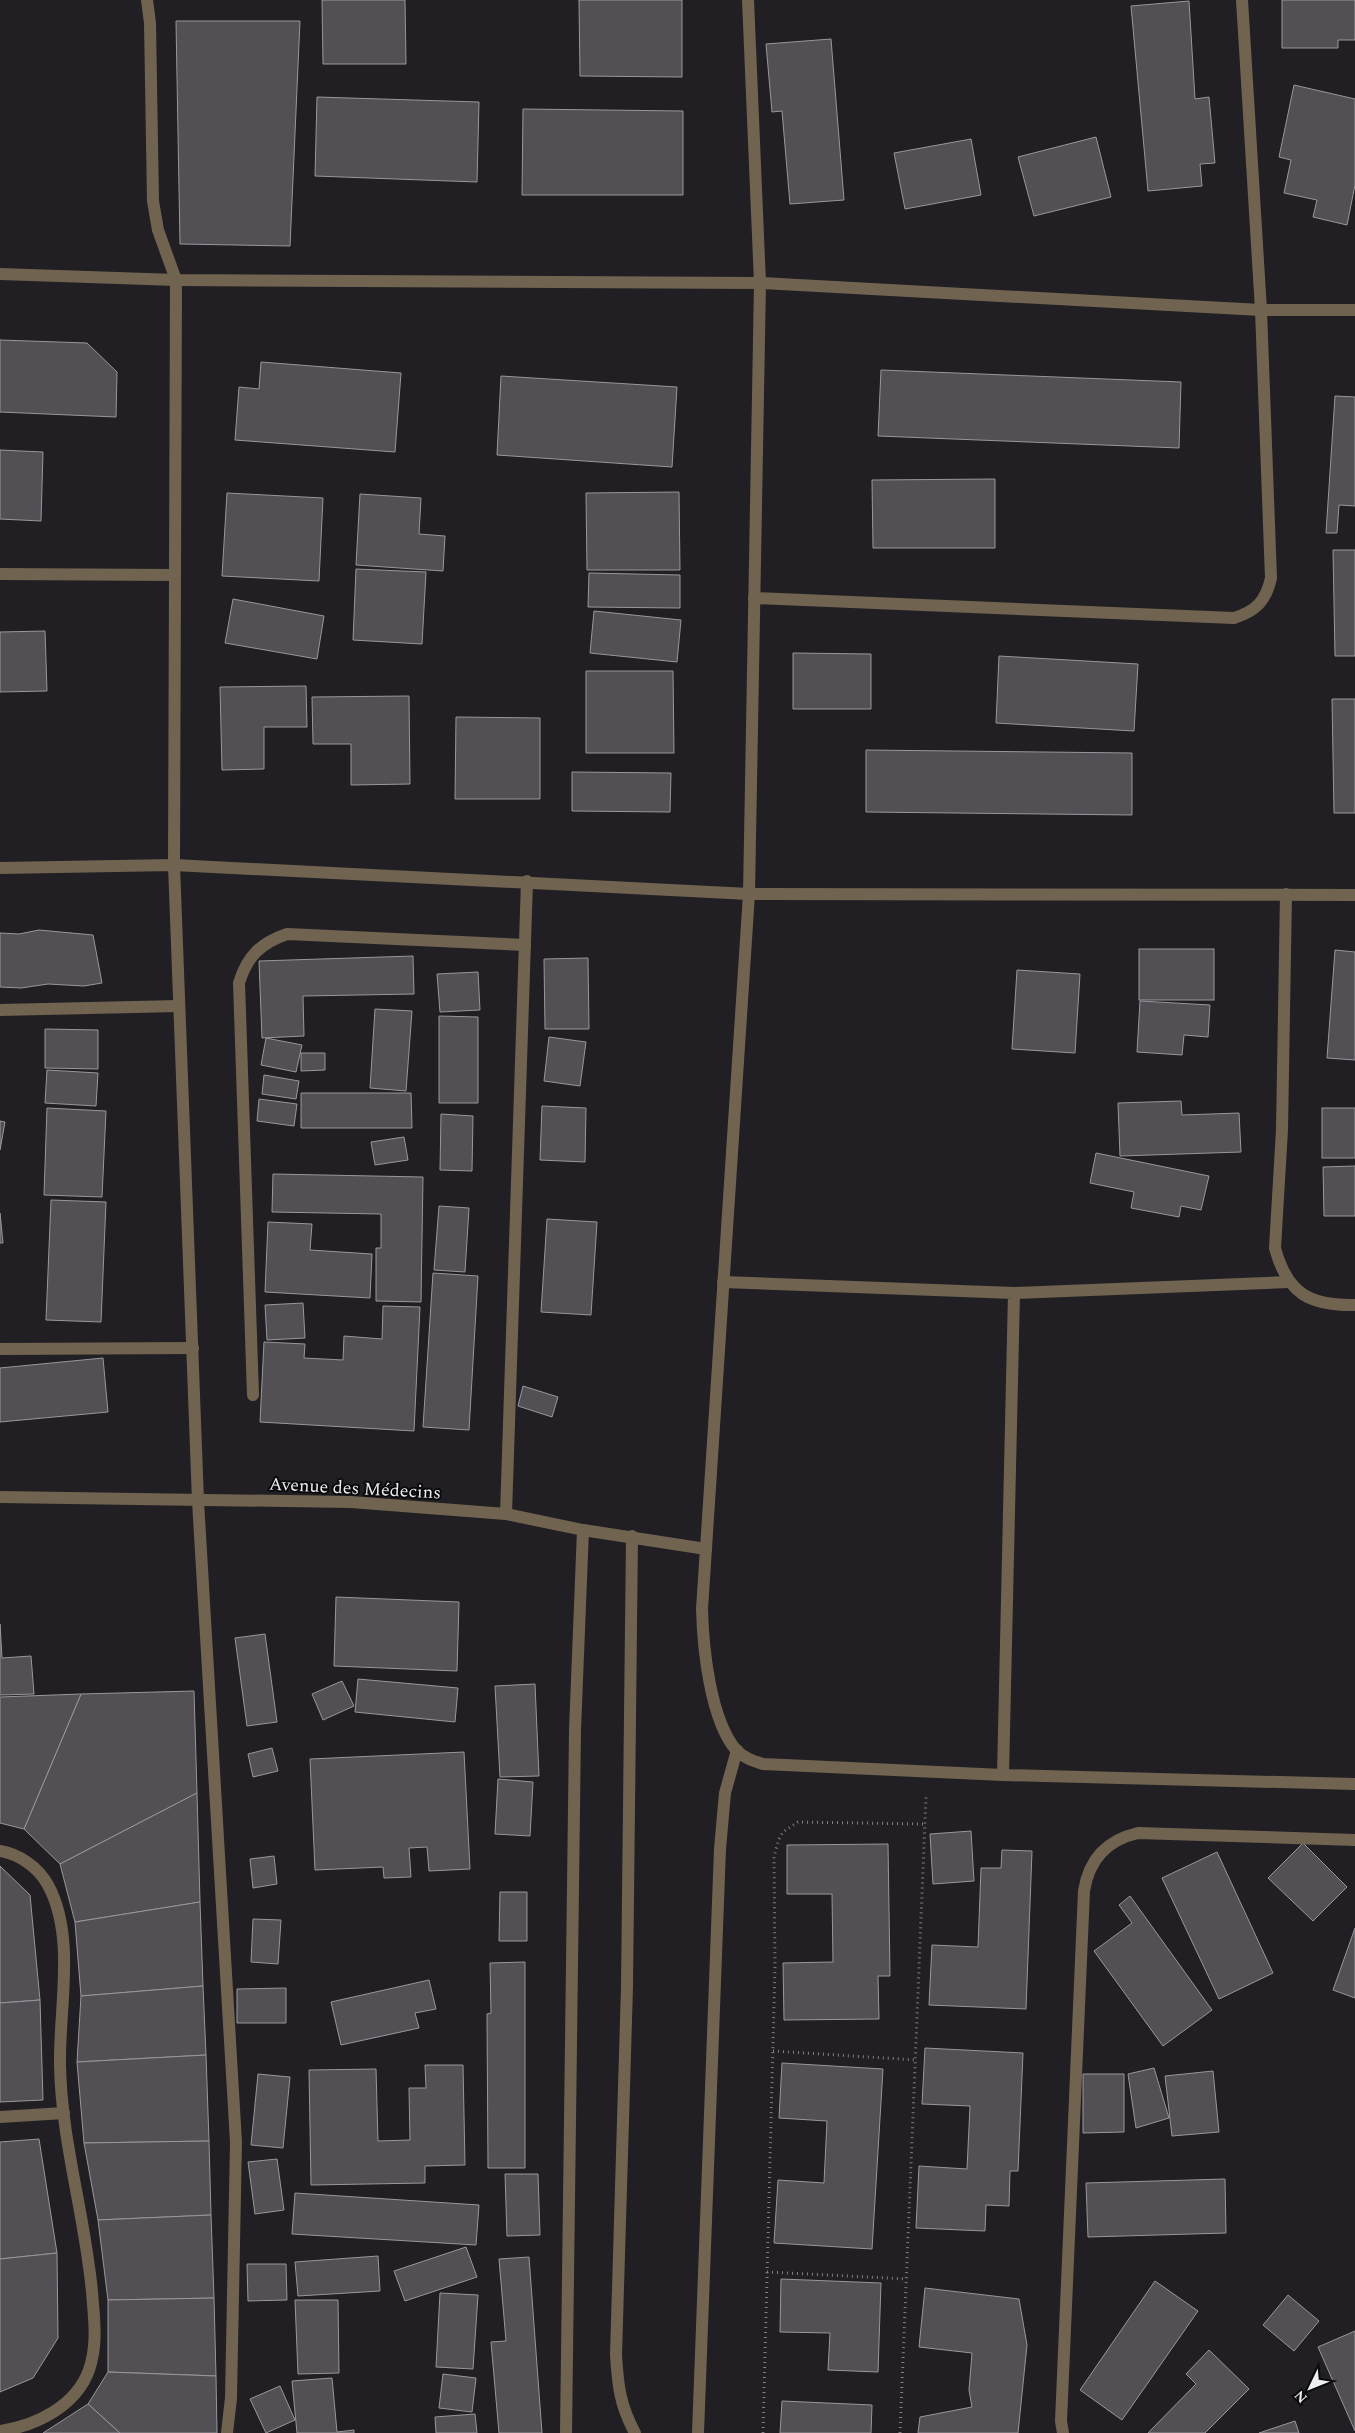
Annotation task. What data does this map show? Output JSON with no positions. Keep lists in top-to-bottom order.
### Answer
{
  "streets": {
    "street": ["Avenue des Médecins"]
  },
  "north": "bottom left"
}
